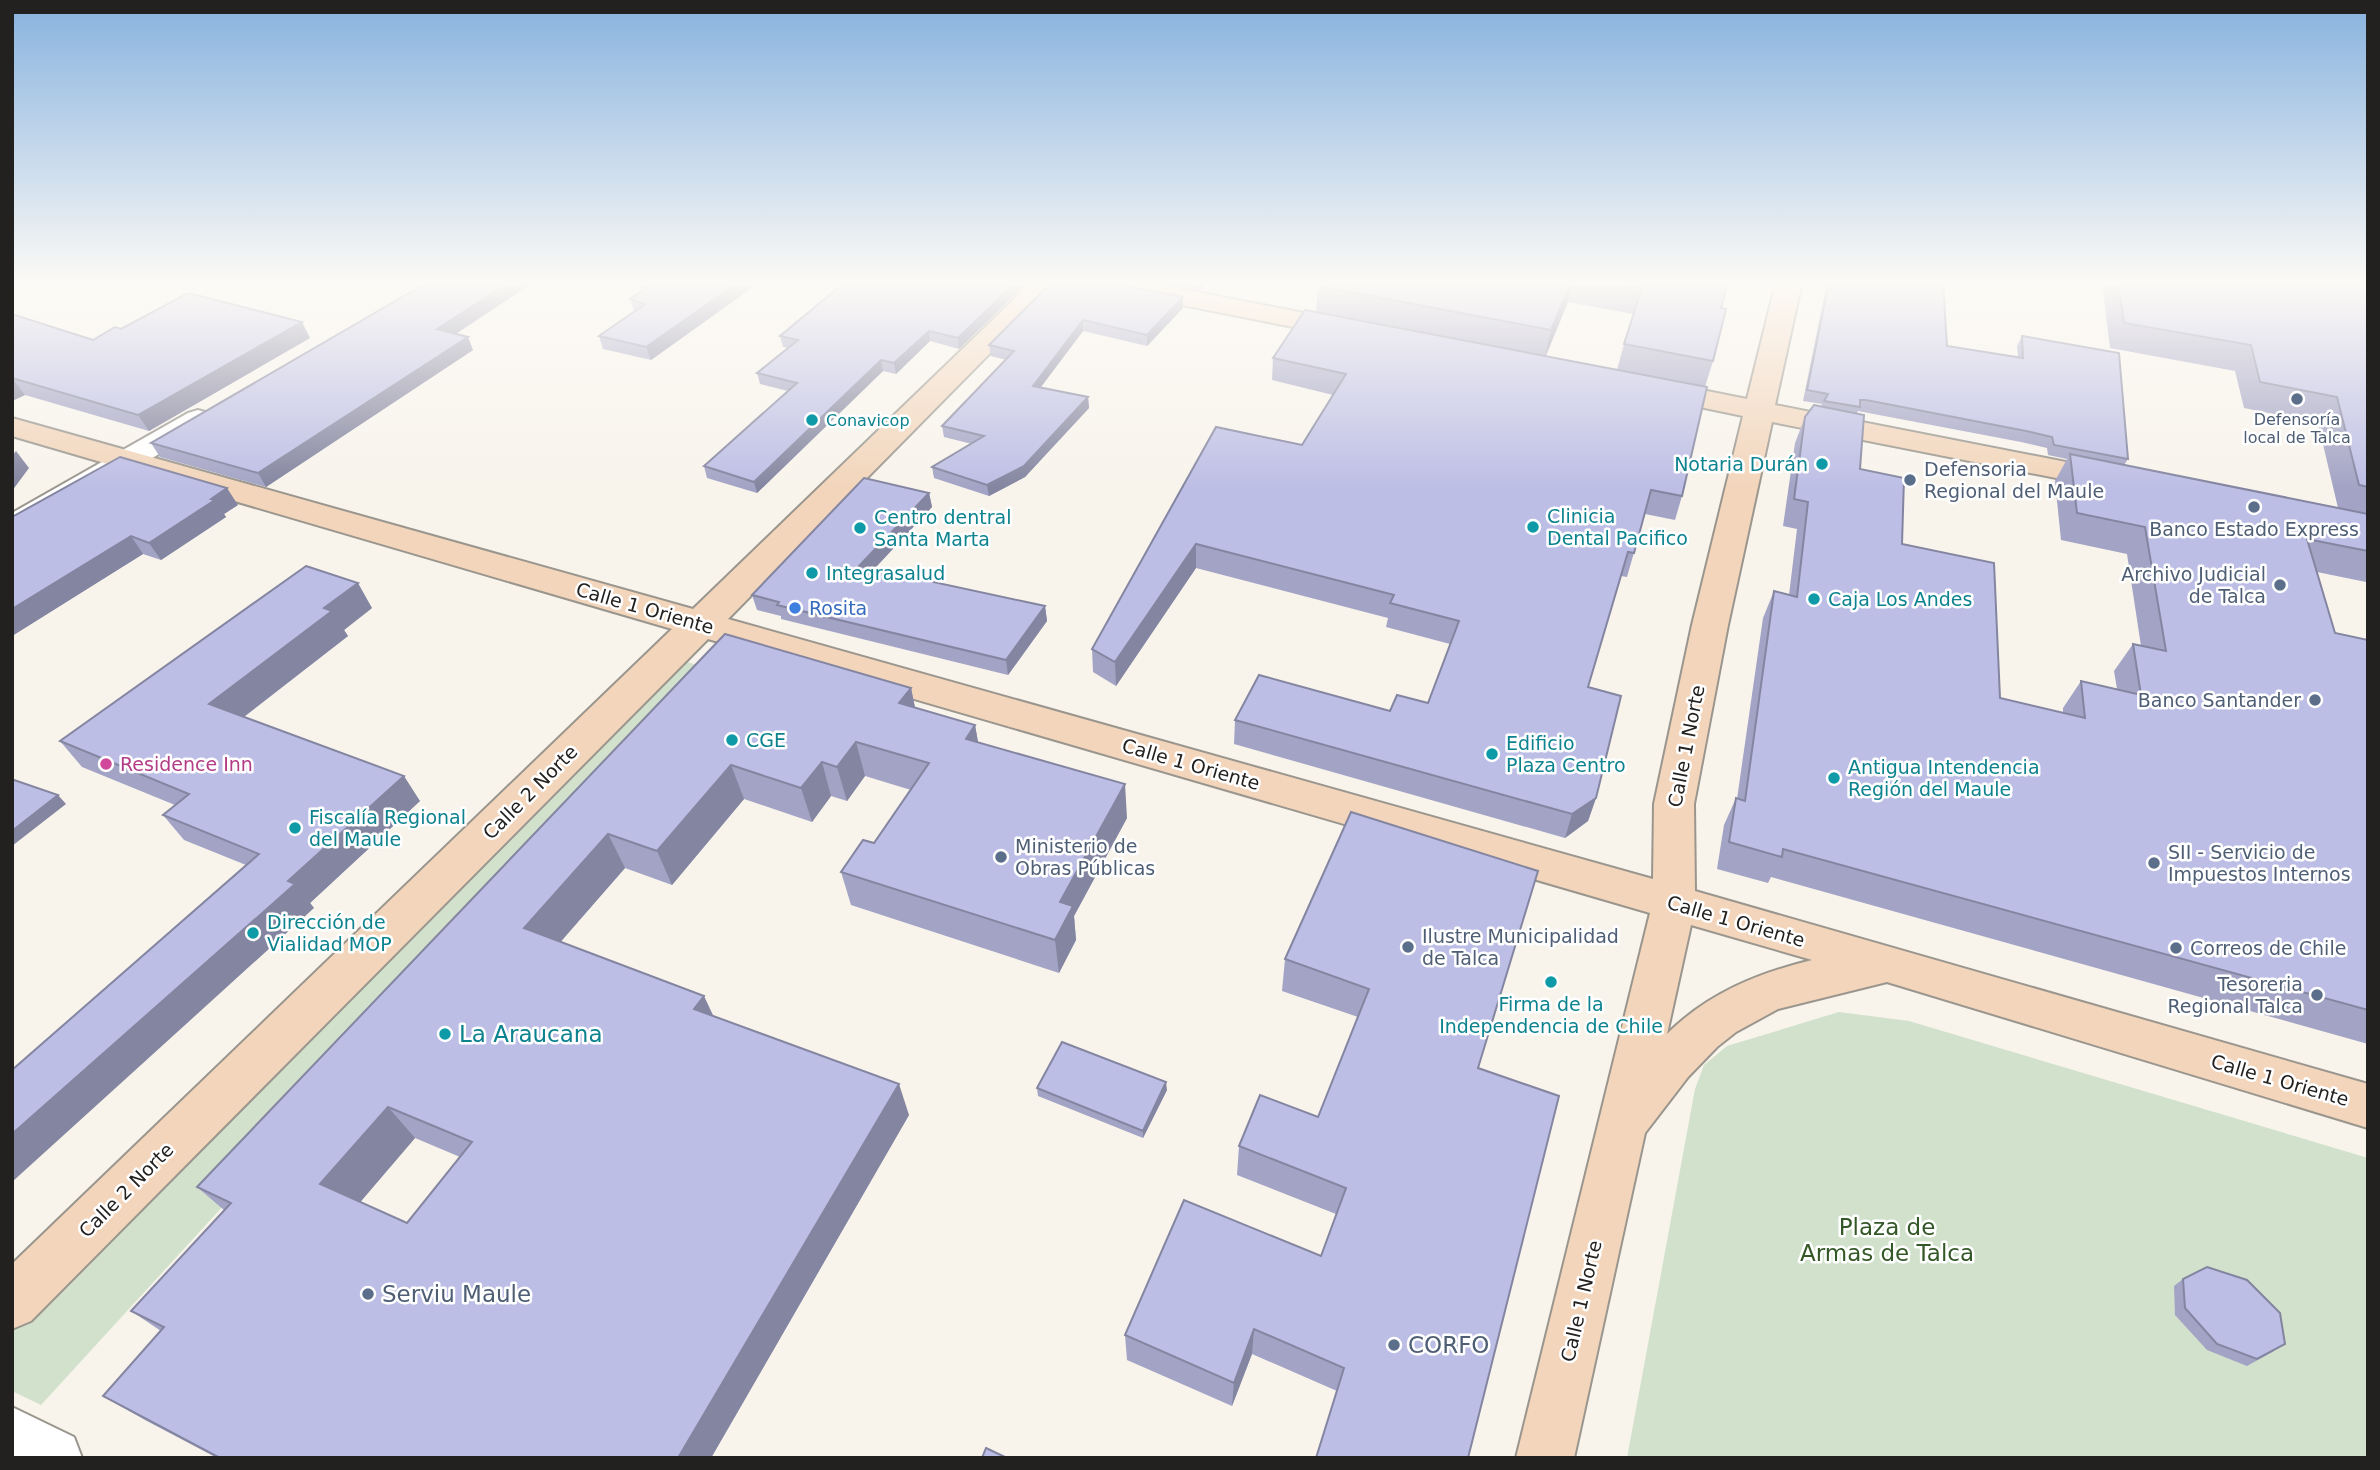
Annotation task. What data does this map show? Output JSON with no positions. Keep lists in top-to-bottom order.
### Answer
{
  "streets": {
    "main road": ["Calle 1 Oriente", "Calle 1 Norte", "Calle 2 Norte"]
  },
  "crossings": [
    ["Calle 1 Oriente", "Calle 1 Norte"],
    ["Calle 1 Oriente", "Calle 2 Norte"]
  ],
  "parks": ["Plaza de Armas de Talca"],
  "places": [
    "Defensoría local de Talca",
    "Conavicop",
    "Notaria Durán",
    "Defensoria Regional del Maule",
    "Banco Estado Express",
    "Clinicia Dental Pacifico",
    "Centro dentral Santa Marta",
    "Integrasalud",
    "Archivo Judicial de Talca",
    "Caja Los Andes",
    "Rosita",
    "Banco Santander",
    "CGE",
    "Edificio Plaza Centro",
    "Residence Inn",
    "Antigua Intendencia Región del Maule",
    "Fiscalía Regional del Maule",
    "Ministerio de Obras Públicas",
    "SII - Servicio de Impuestos Internos",
    "Dirección de Vialidad MOP",
    "Ilustre Municipalidad de Talca",
    "Correos de Chile",
    "Firma de la Independencia de Chile",
    "Tesoreria Regional Talca",
    "La Araucana",
    "Serviu Maule",
    "CORFO"
  ]
}
